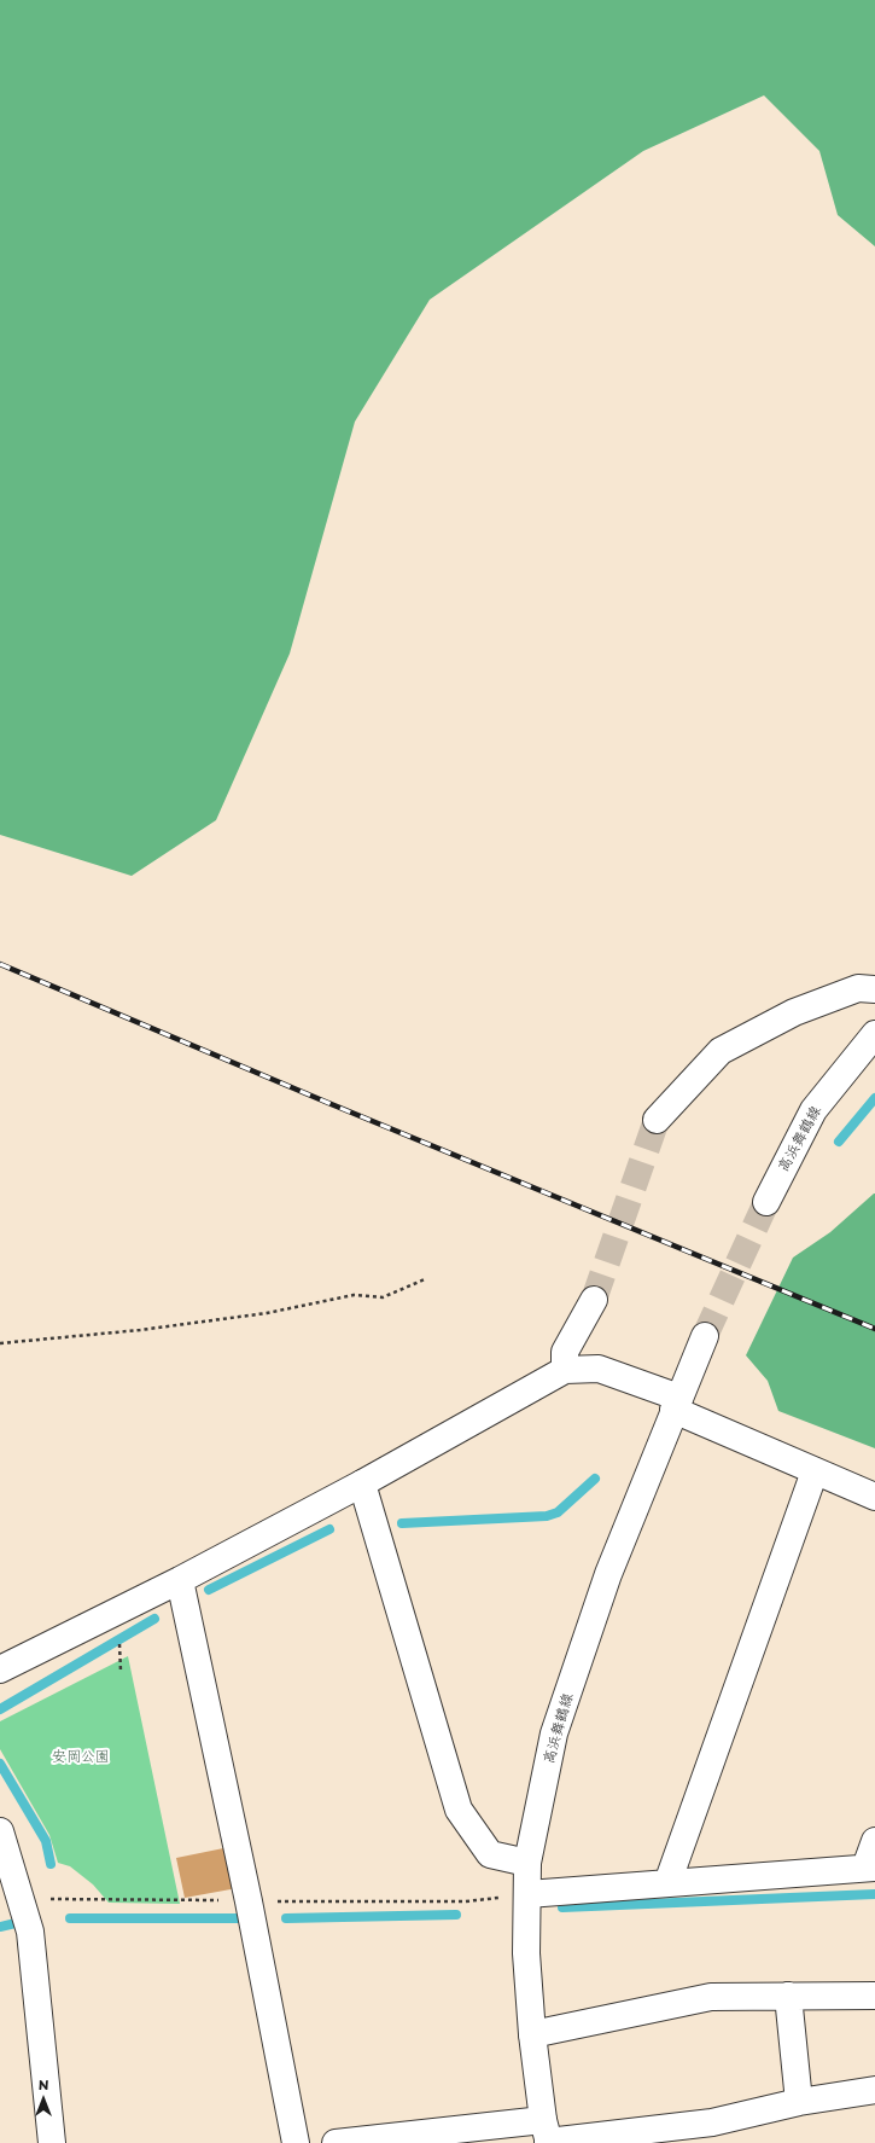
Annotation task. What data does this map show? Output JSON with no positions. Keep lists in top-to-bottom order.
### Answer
{
  "streets": {
    "street": ["高浜舞鶴線"]
  },
  "parks": ["安岡公園"],
  "north": "top"
}
